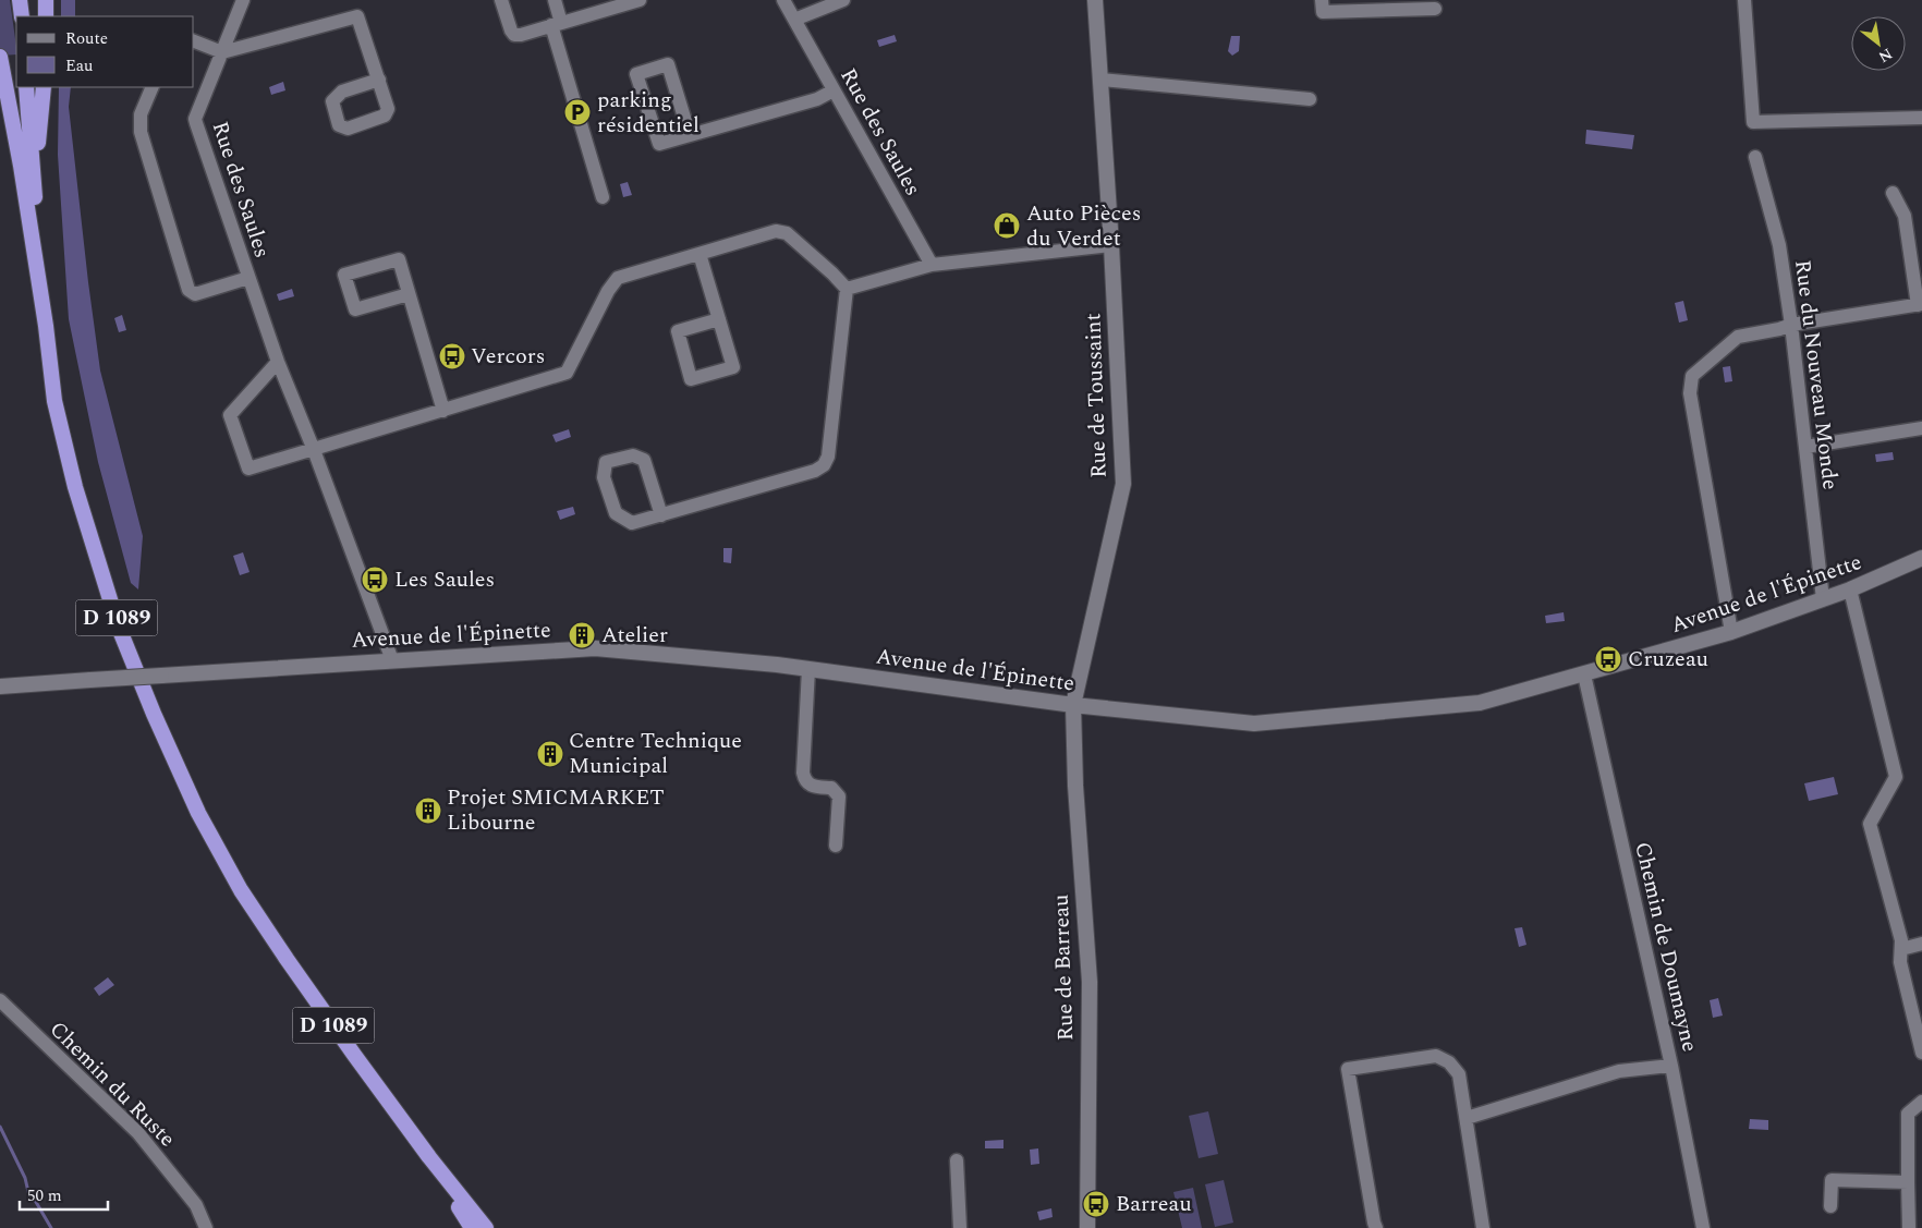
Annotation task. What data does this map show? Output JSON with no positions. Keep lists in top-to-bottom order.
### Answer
{
  "streets": {
    "highway": ["D 1089"],
    "street": [
      "Rue des Saules",
      "Rue du Nouveau Monde",
      "Rue de Toussaint",
      "Avenue de l'Épinette",
      "Chemin de Doumayne",
      "Rue de Barreau",
      "Chemin du Ruste"
    ]
  },
  "crossings": [
    ["Rue des Saules", "Avenue de l'Épinette"],
    ["Rue du Nouveau Monde", "Avenue de l'Épinette"],
    ["Rue de Toussaint", "Avenue de l'Épinette"],
    ["Rue de Toussaint", "Rue de Barreau"],
    ["Avenue de l'Épinette", "Chemin de Doumayne"],
    ["Avenue de l'Épinette", "Rue de Barreau"]
  ],
  "places": {
    "parking": ["parking résidentiel"],
    "shop": ["Auto Pièces du Verdet"],
    "bus stop": [
      "Vercors",
      "Les Saules",
      "Cruzeau",
      "Barreau"
    ],
    "building": ["Atelier", "Centre Technique Municipal", "Projet SMICMARKET Libourne"]
  },
  "legend": ["Route", "Eau"],
  "scale_bar": "50 m",
  "north": "bottom right"
}
